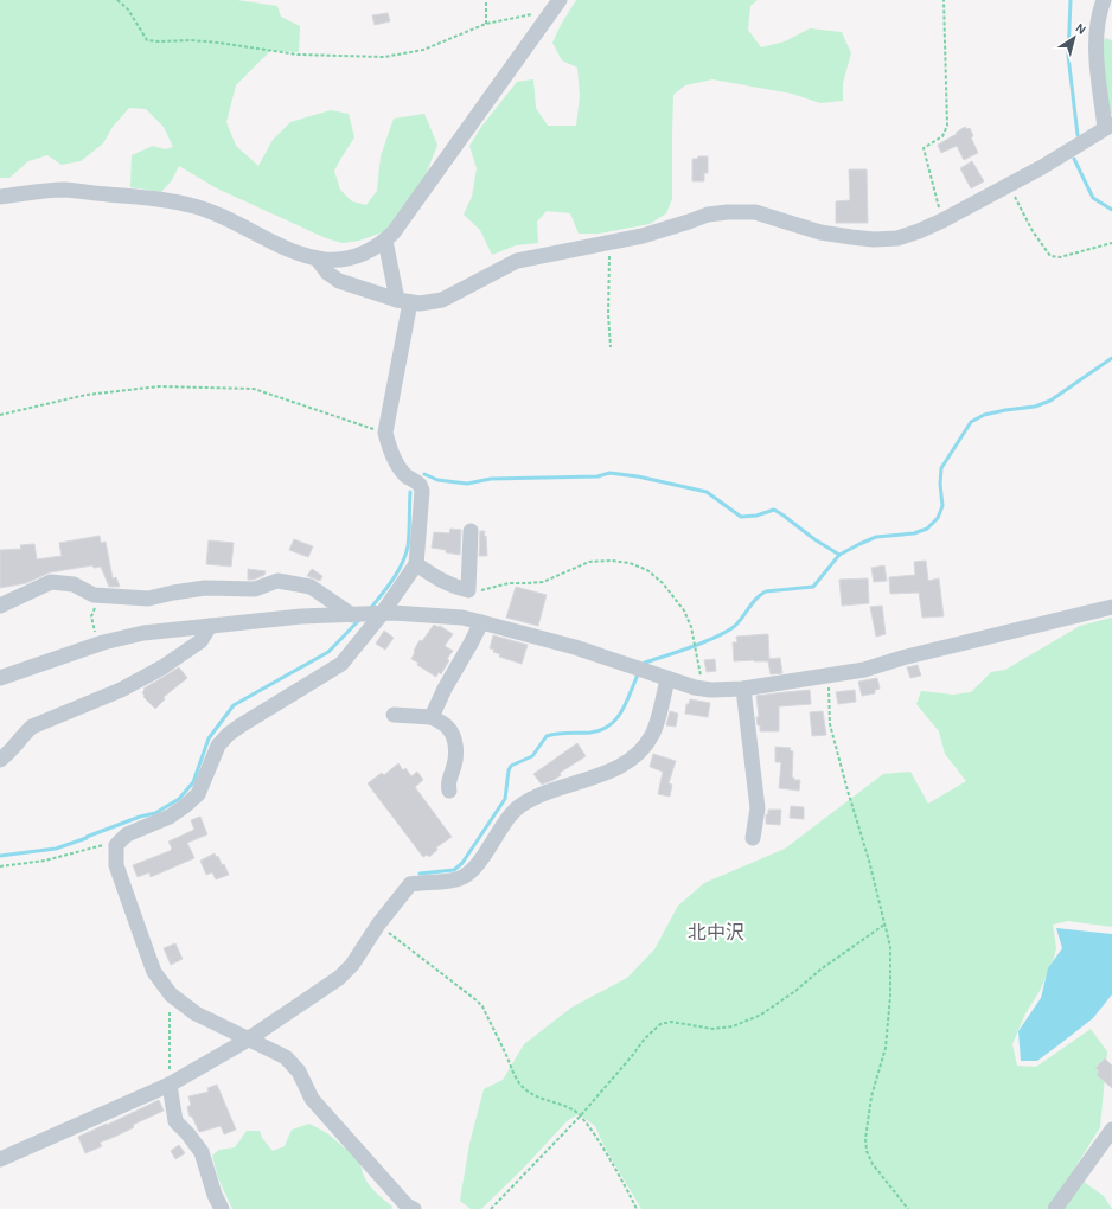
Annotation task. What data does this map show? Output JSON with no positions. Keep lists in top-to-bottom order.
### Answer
{
  "districts": ["北中沢"],
  "north": "top right"
}
